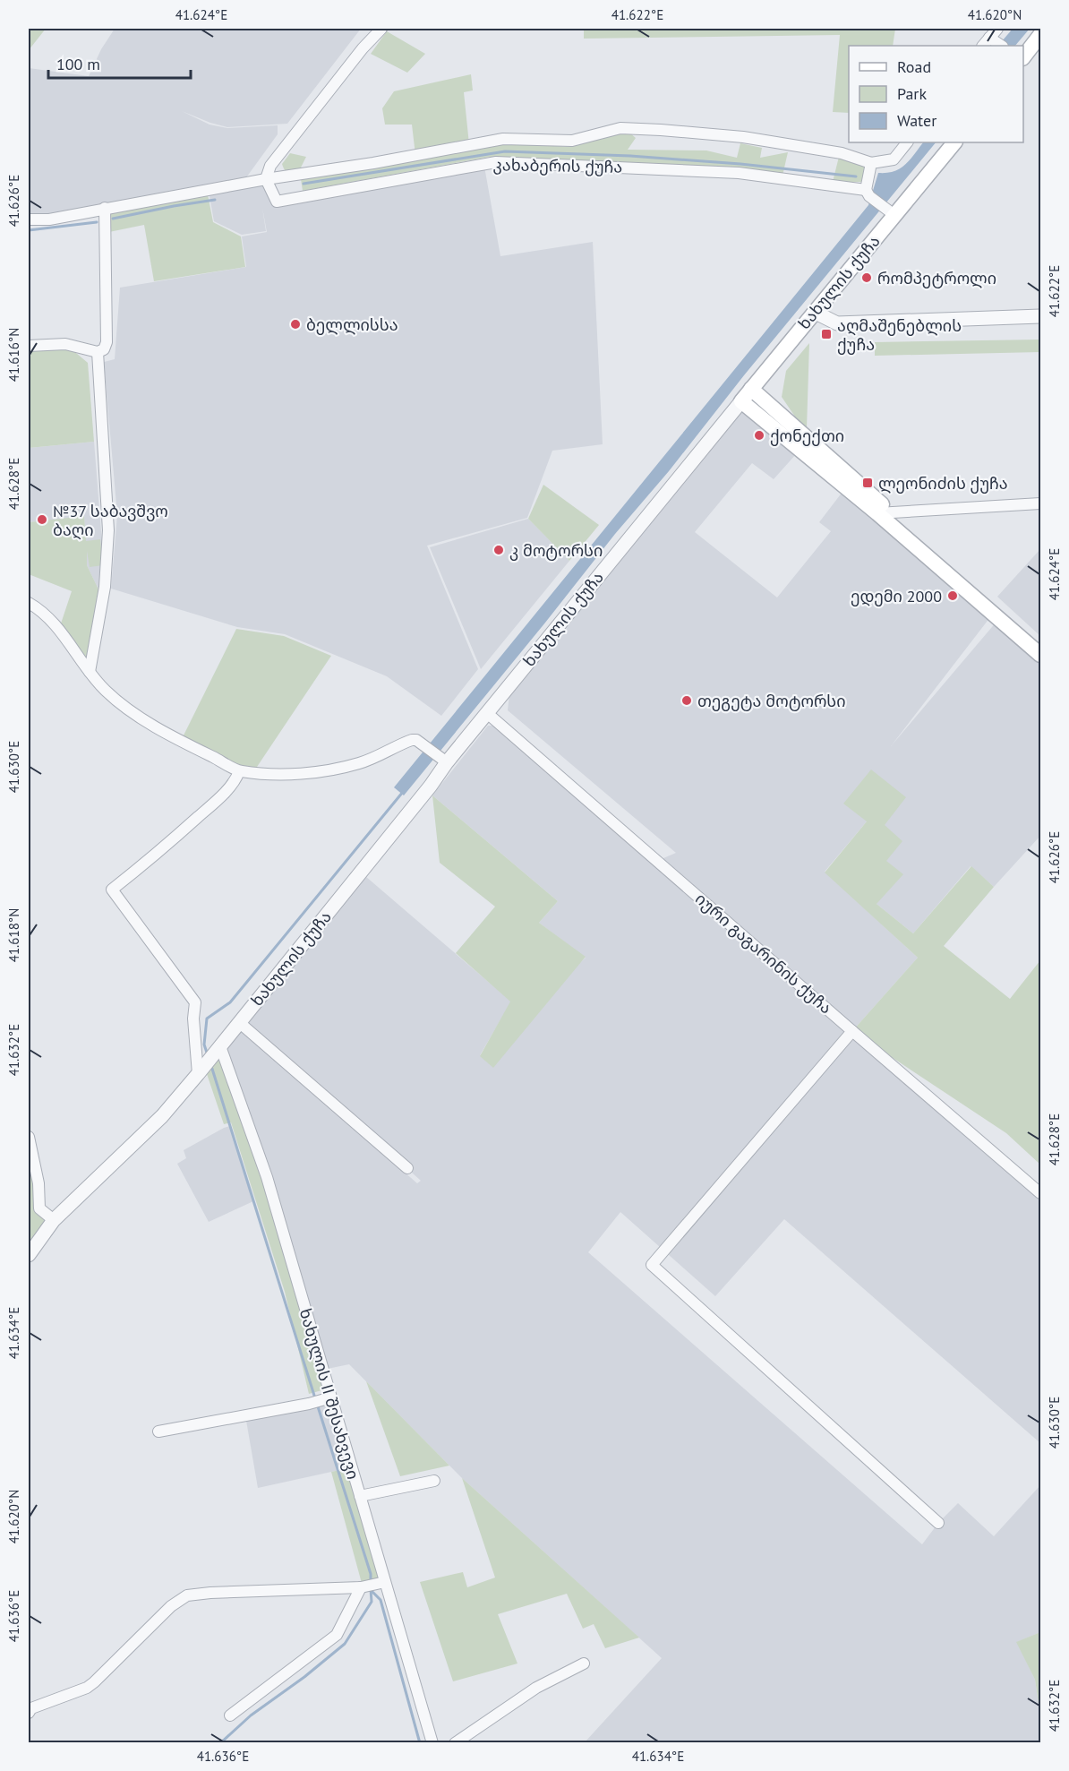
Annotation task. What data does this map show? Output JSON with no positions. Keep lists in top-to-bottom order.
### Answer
{
  "streets": {
    "main road": ["ხახულის ქუჩა"],
    "street": ["კახაბერის ქუჩა", "იური გაგარინის ქუჩა", "ხახულის II შესახვევი"]
  },
  "crossings": [
    ["ხახულის ქუჩა", "იური გაგარინის ქუჩა"],
    ["ხახულის ქუჩა", "ხახულის II შესახვევი"]
  ],
  "places": {
    "other": [
      "რომპეტროლი",
      "ბელლისსა",
      "ქონექთი",
      "№37 საბავშვო ბაღი",
      "კ მოტორსი",
      "ედემი 2000",
      "თეგეტა მოტორსი"
    ],
    "transit": ["აღმაშენებლის ქუჩა", "ლეონიძის ქუჩა"]
  },
  "legend": ["Road", "Park", "Water"],
  "scale_bar": "100 m",
  "coordinates": [
    "41.624°E",
    "41.622°E",
    "41.620°N",
    "41.626°E",
    "41.616°N",
    "41.628°E",
    "41.630°E",
    "41.618°N",
    "41.632°E",
    "41.634°E",
    "41.636°E"
  ]
}
